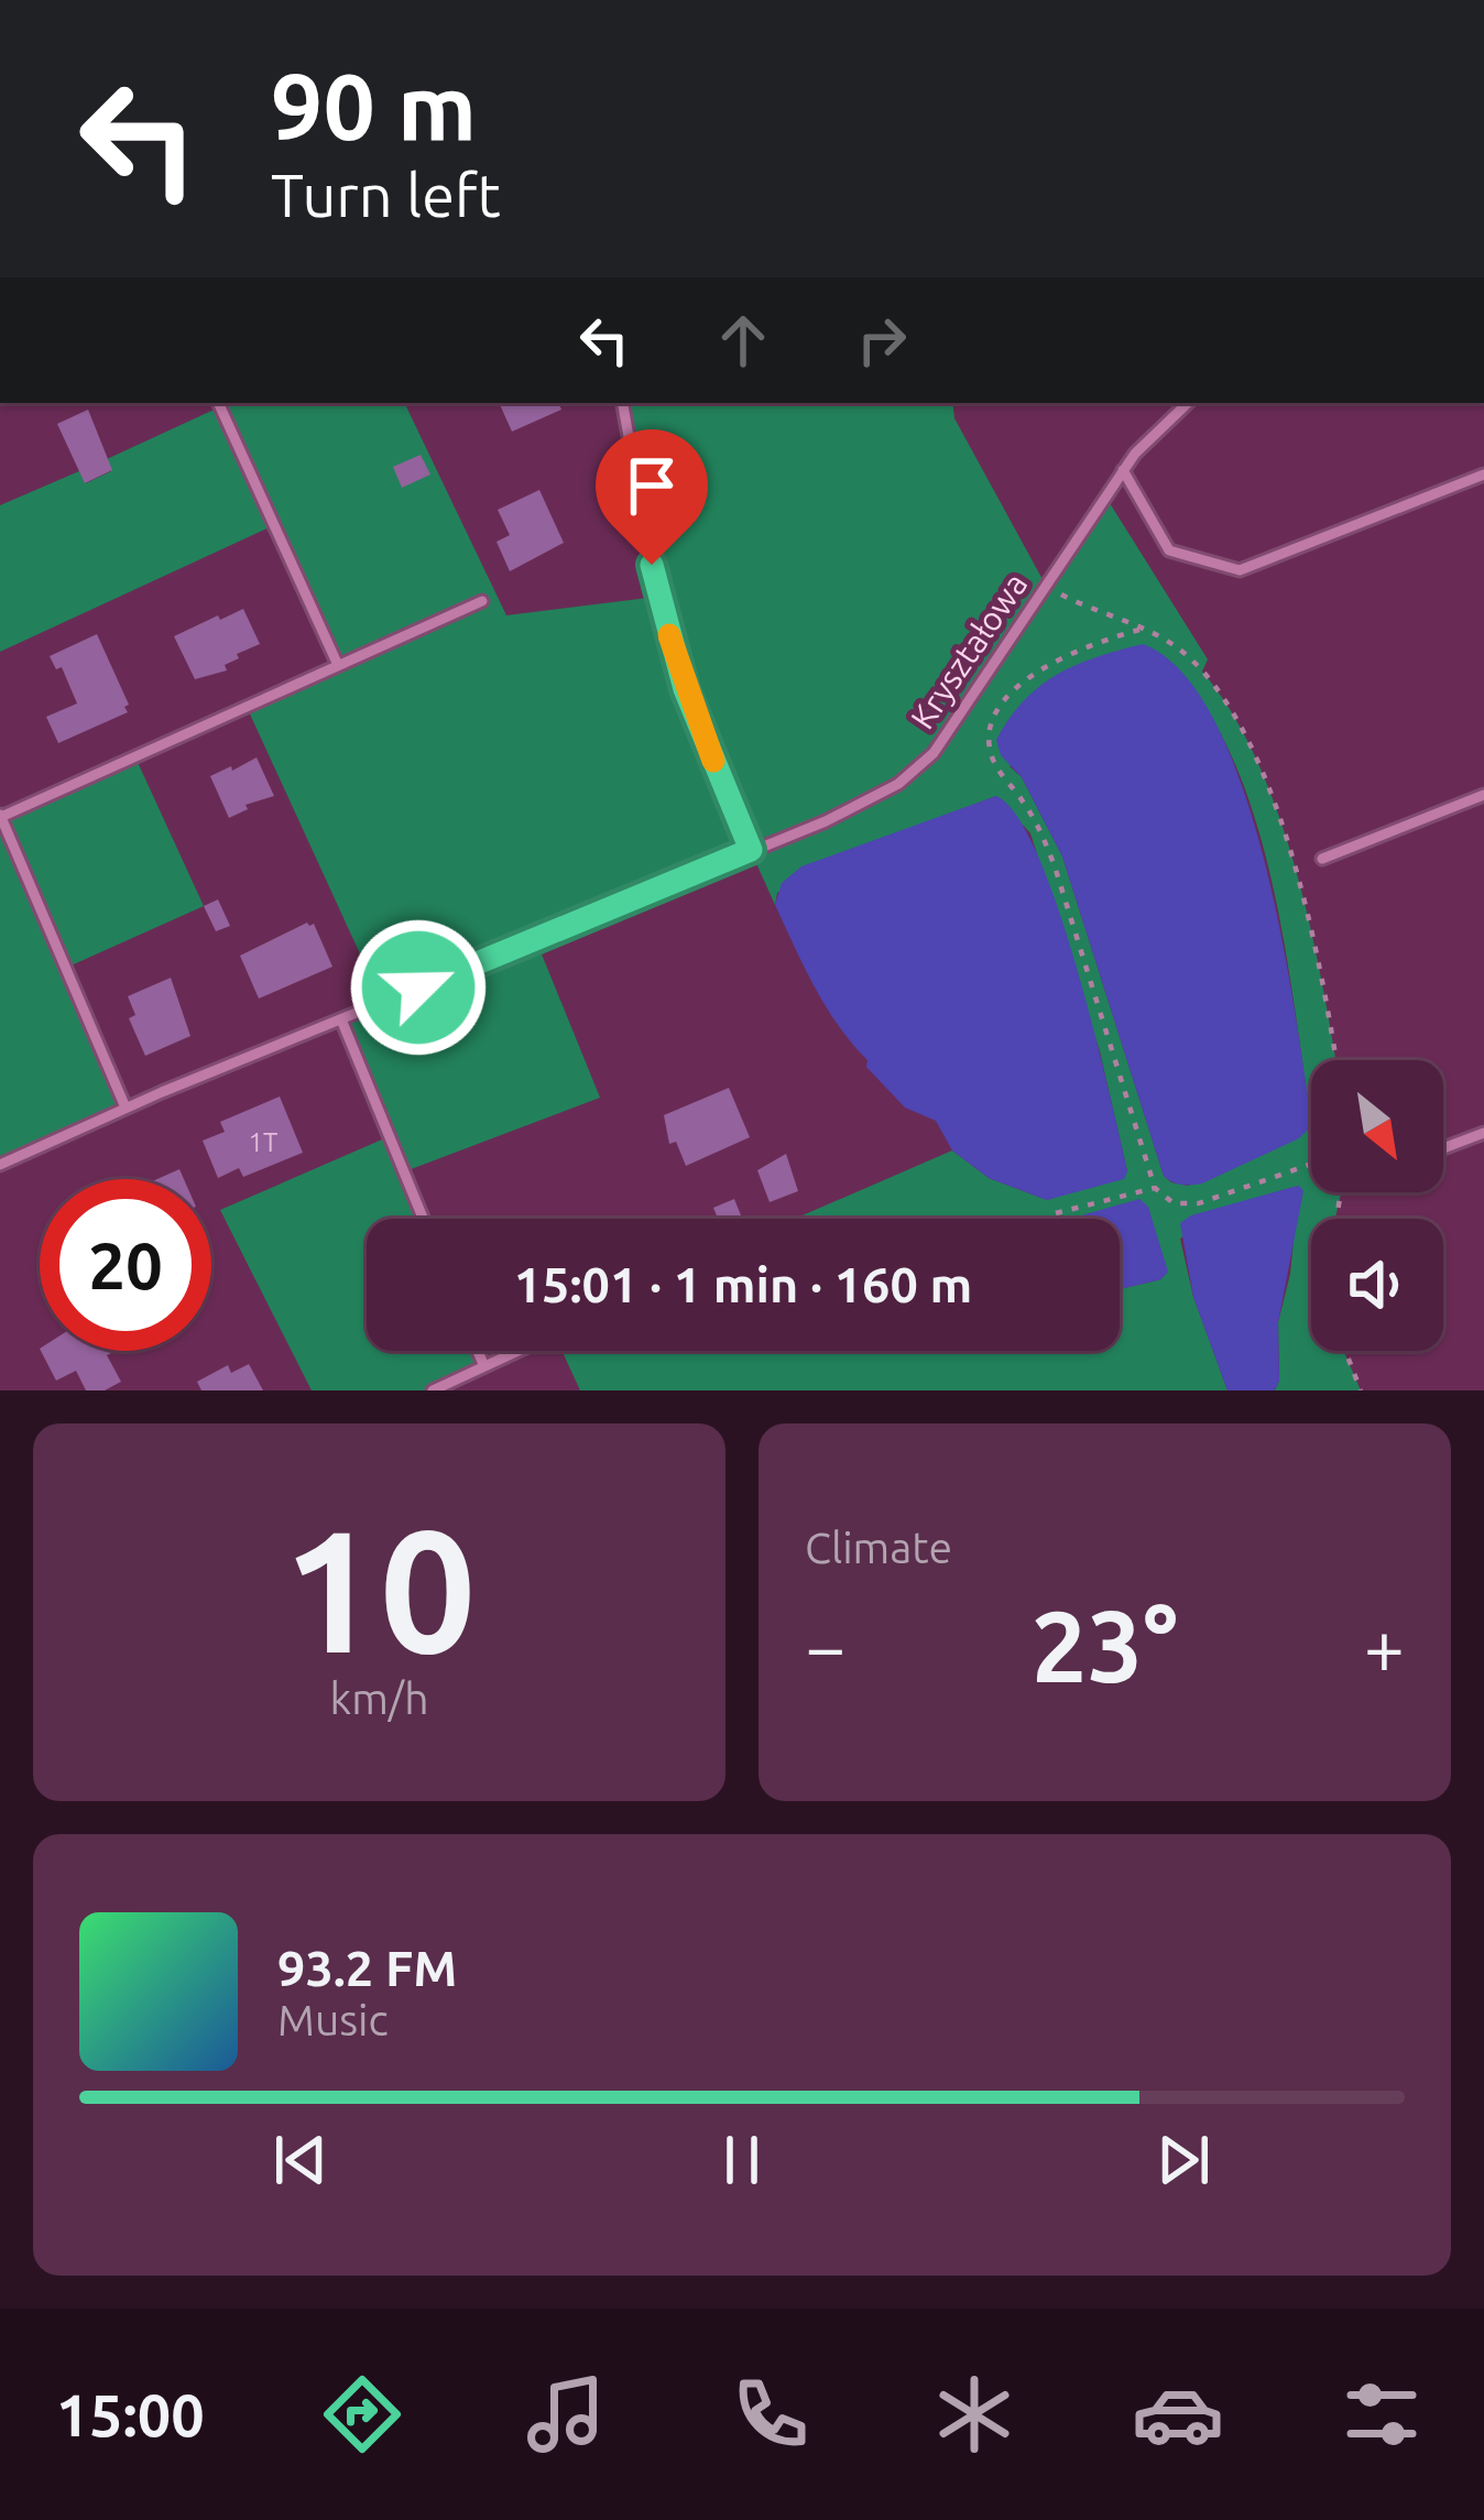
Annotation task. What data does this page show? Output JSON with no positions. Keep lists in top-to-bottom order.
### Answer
{
  "streets": {
    "lane": ["Kryształowa"]
  },
  "house_numbers": ["1T"],
  "north": "bottom right",
  "page": {
    "turn": ["90 m", "Turn left"],
    "limit": "20",
    "trip": "15:01 · 1 min · 160 m",
    "tile": [
      ["10", "km/h"],
      "Climate"
    ],
    "heat": ["−", "23°", "+"],
    "song": ["93.2 FM", "Music"],
    "tabs": "15:00"
  }
}
